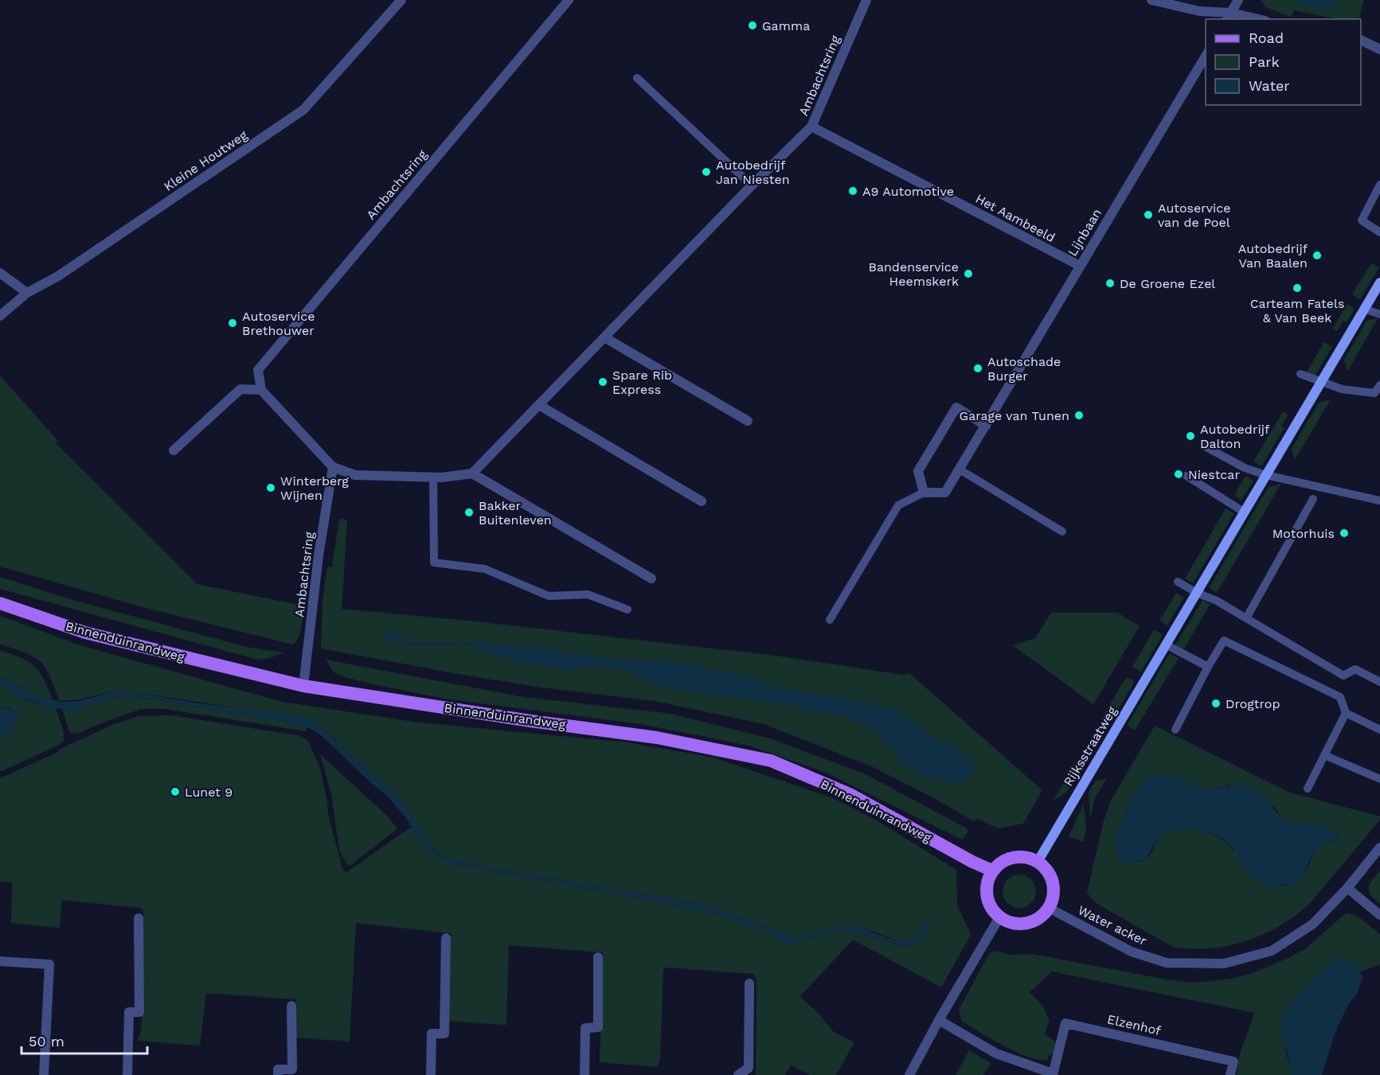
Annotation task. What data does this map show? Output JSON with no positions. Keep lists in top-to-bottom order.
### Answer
{
  "streets": {
    "main road": ["Binnenduinrandweg", "Rijksstraatweg"],
    "street": [
      "Ambachtsring",
      "Kleine Houtweg",
      "Het Aambeeld",
      "Lijnbaan",
      "Water acker",
      "Elzenhof"
    ]
  },
  "crossings": [
    ["Ambachtsring", "Het Aambeeld"],
    ["Ambachtsring", "Binnenduinrandweg"],
    ["Het Aambeeld", "Lijnbaan"],
    ["Binnenduinrandweg", "Rijksstraatweg"],
    ["Binnenduinrandweg", "Water acker"],
    ["Rijksstraatweg", "Water acker"]
  ],
  "places": [
    "Gamma",
    "Autobedrijf Jan Niesten",
    "A9 Automotive",
    "Autoservice van de Poel",
    "Autobedrijf Van Baalen",
    "Bandenservice Heemskerk",
    "De Groene Ezel",
    "Carteam Fatels & Van Beek",
    "Autoservice Brethouwer",
    "Autoschade Burger",
    "Spare Rib Express",
    "Garage van Tunen",
    "Autobedrijf Dalton",
    "Niestcar",
    "Winterberg Wijnen",
    "Bakker Buitenleven",
    "Motorhuis",
    "Drogtrop",
    "Lunet 9"
  ],
  "legend": ["Road", "Park", "Water"],
  "scale_bar": "50 m"
}
